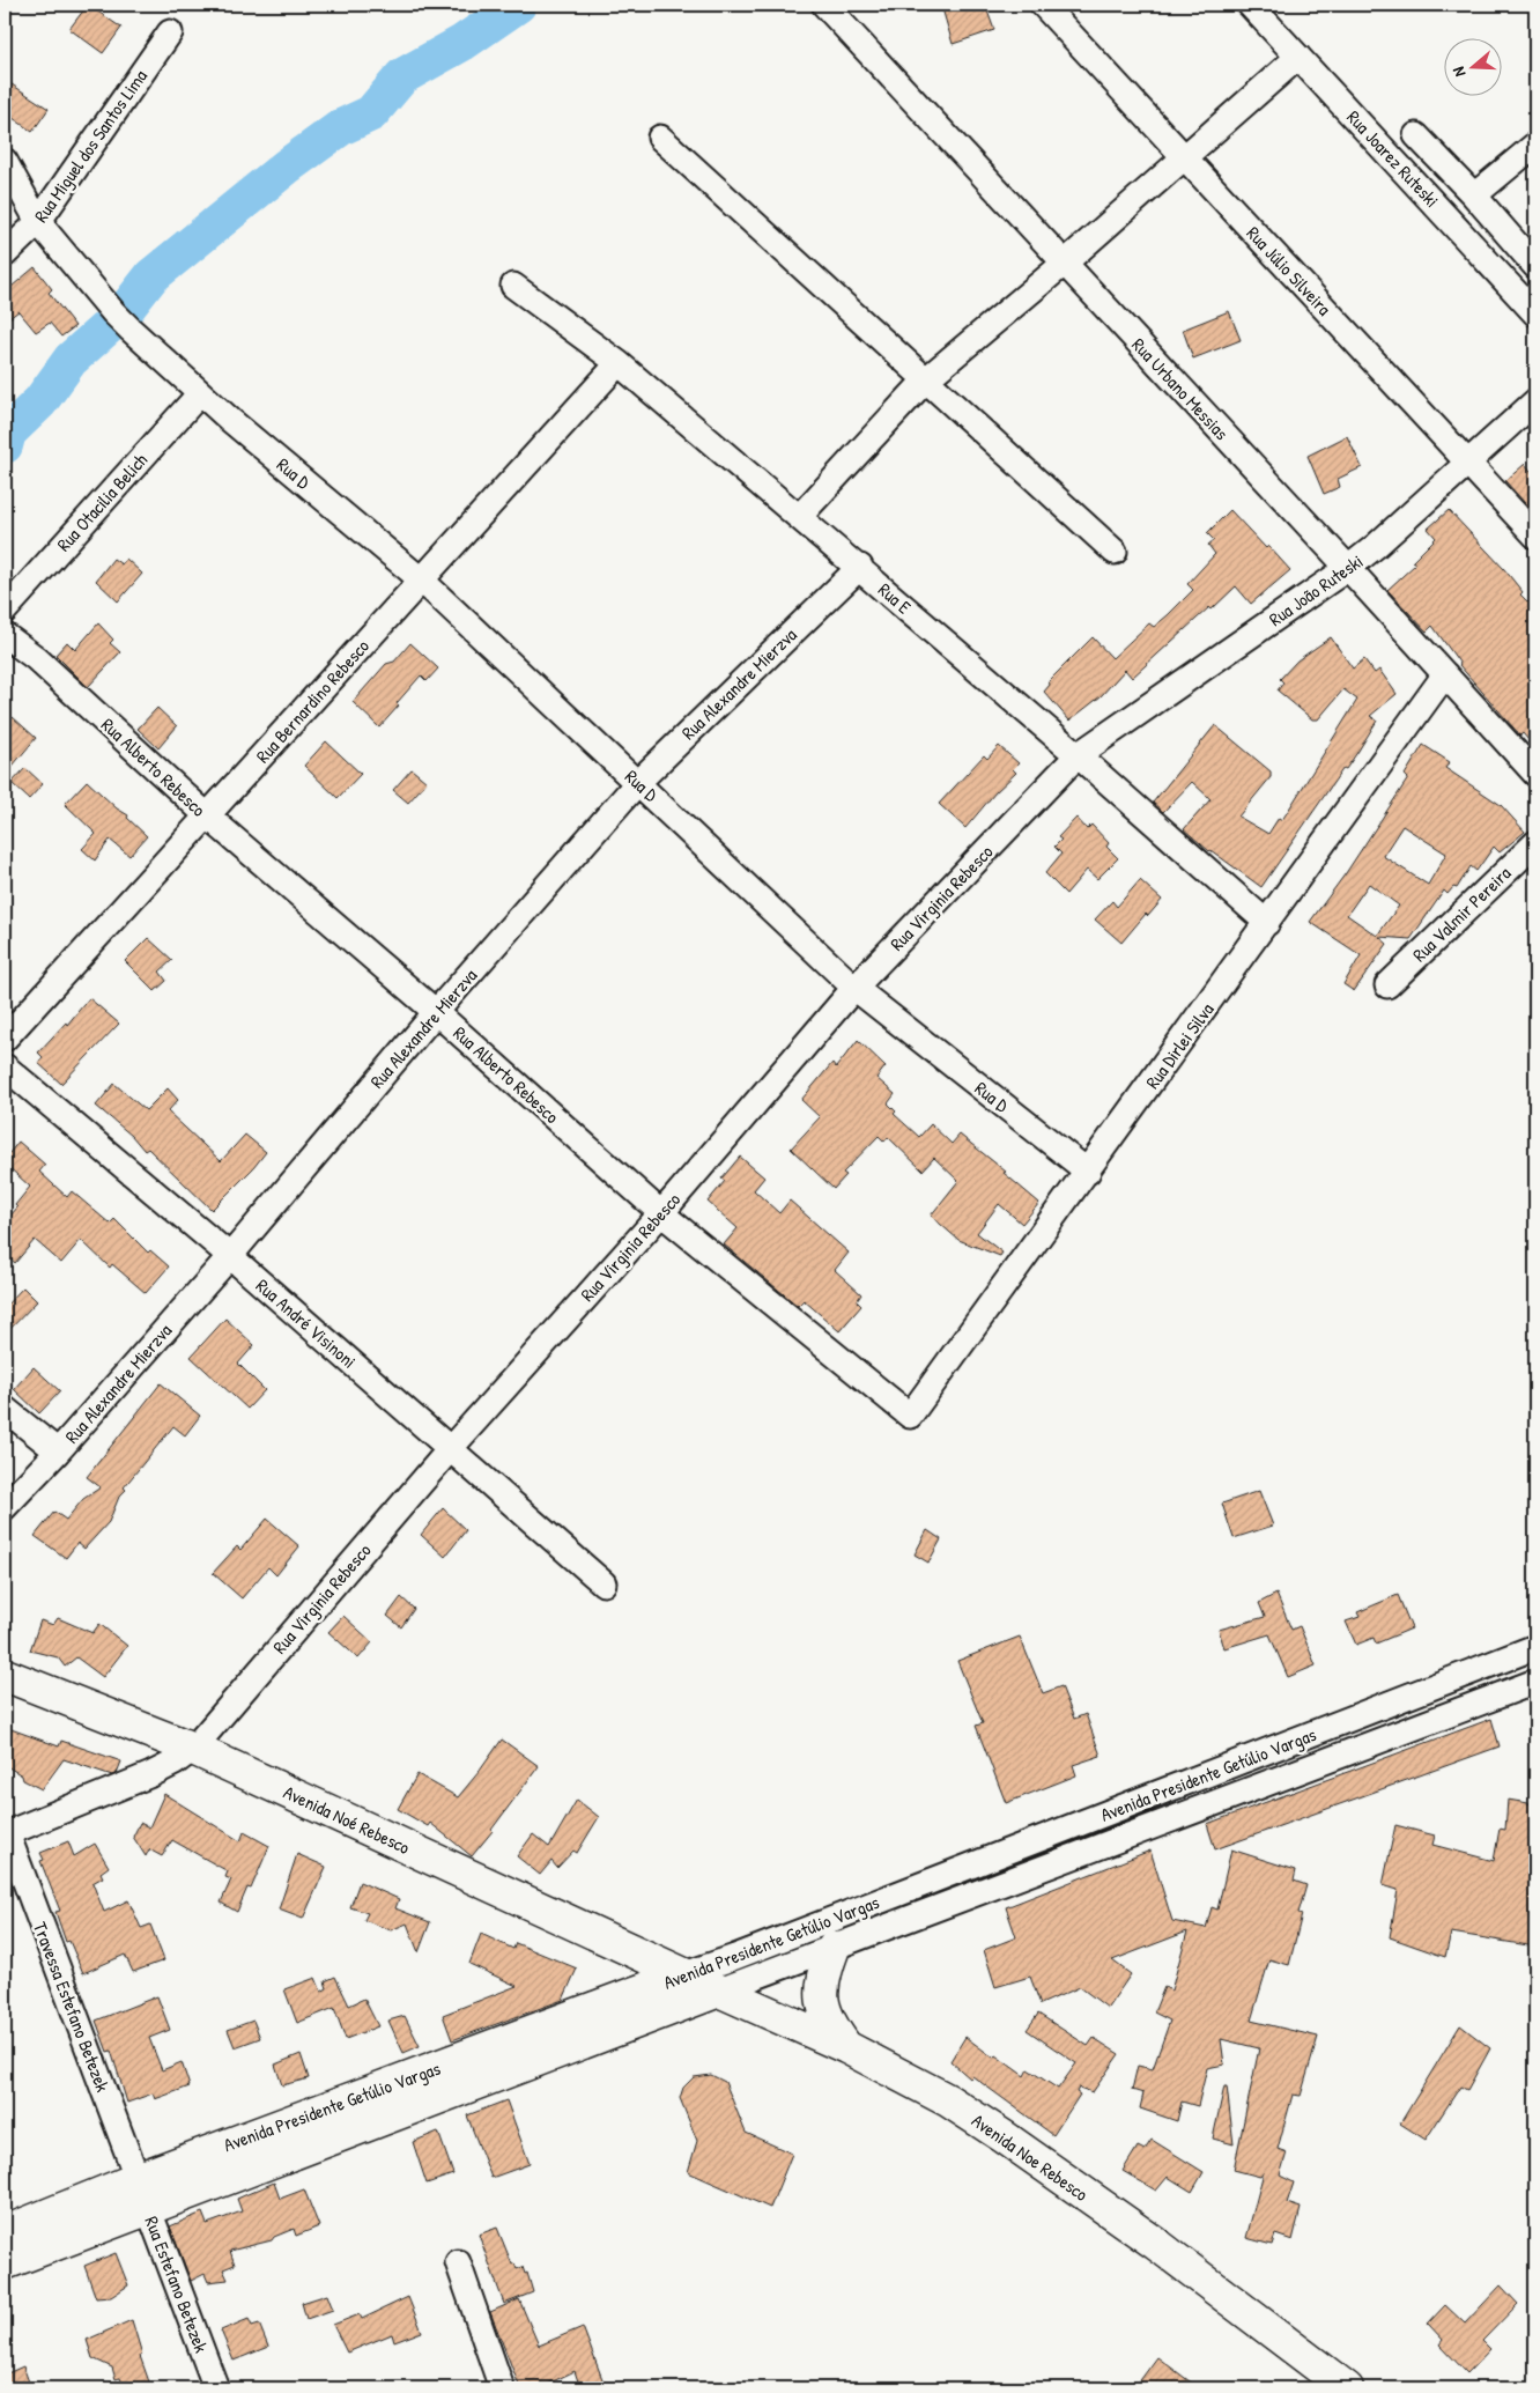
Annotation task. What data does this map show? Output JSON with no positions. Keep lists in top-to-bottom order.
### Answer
{
  "streets": {
    "main road": ["Avenida Presidente Getúlio Vargas", "Avenida Noé Rebesco", "Avenida Noe Rebesco"],
    "street": [
      "Rua Miguel dos Santos Lima",
      "Rua Joarez Ruteski",
      "Rua Júlio Silveira",
      "Rua Urbano Messias",
      "Rua D",
      "Rua Otacilia Belich",
      "Rua João Ruteski",
      "Rua E",
      "Rua Alexandre Mierzva",
      "Rua Bernardino Rebesco",
      "Rua Alberto Rebesco",
      "Rua Virginia Rebesco",
      "Rua Valmir Pereira",
      "Rua Dirlei Silva",
      "Rua André Visinoni",
      "Travessa Estefano Betezek",
      "Rua Estefano Betezek"
    ]
  },
  "crossings": [
    ["Rua Miguel dos Santos Lima", "Rua D"],
    ["Rua Júlio Silveira", "Rua João Ruteski"],
    ["Rua Urbano Messias", "Rua João Ruteski"],
    ["Rua Urbano Messias", "Rua Dirlei Silva"],
    ["Rua D", "Rua Otacilia Belich"],
    ["Rua D", "Rua Alexandre Mierzva"],
    ["Rua D", "Rua Bernardino Rebesco"],
    ["Rua D", "Rua Virginia Rebesco"],
    ["Rua D", "Rua Dirlei Silva"],
    ["Rua João Ruteski", "Rua E"],
    ["Rua João Ruteski", "Rua Virginia Rebesco"],
    ["Rua E", "Rua Alexandre Mierzva"],
    ["Rua E", "Rua Bernardino Rebesco"],
    ["Rua E", "Rua Virginia Rebesco"],
    ["Rua E", "Rua Dirlei Silva"],
    ["Rua Alexandre Mierzva", "Rua Alberto Rebesco"],
    ["Rua Alexandre Mierzva", "Rua André Visinoni"],
    ["Rua Bernardino Rebesco", "Rua Alberto Rebesco"],
    ["Rua Alberto Rebesco", "Rua Virginia Rebesco"],
    ["Rua Alberto Rebesco", "Rua Dirlei Silva"],
    ["Rua Virginia Rebesco", "Rua André Visinoni"],
    ["Rua Virginia Rebesco", "Avenida Noé Rebesco"],
    ["Rua Virginia Rebesco", "Travessa Estefano Betezek"],
    ["Avenida Presidente Getúlio Vargas", "Avenida Noé Rebesco"],
    ["Avenida Presidente Getúlio Vargas", "Travessa Estefano Betezek"],
    ["Avenida Presidente Getúlio Vargas", "Avenida Noe Rebesco"],
    ["Avenida Presidente Getúlio Vargas", "Rua Estefano Betezek"],
    ["Avenida Noé Rebesco", "Avenida Noe Rebesco"],
    ["Travessa Estefano Betezek", "Rua Estefano Betezek"]
  ],
  "north": "left"
}
